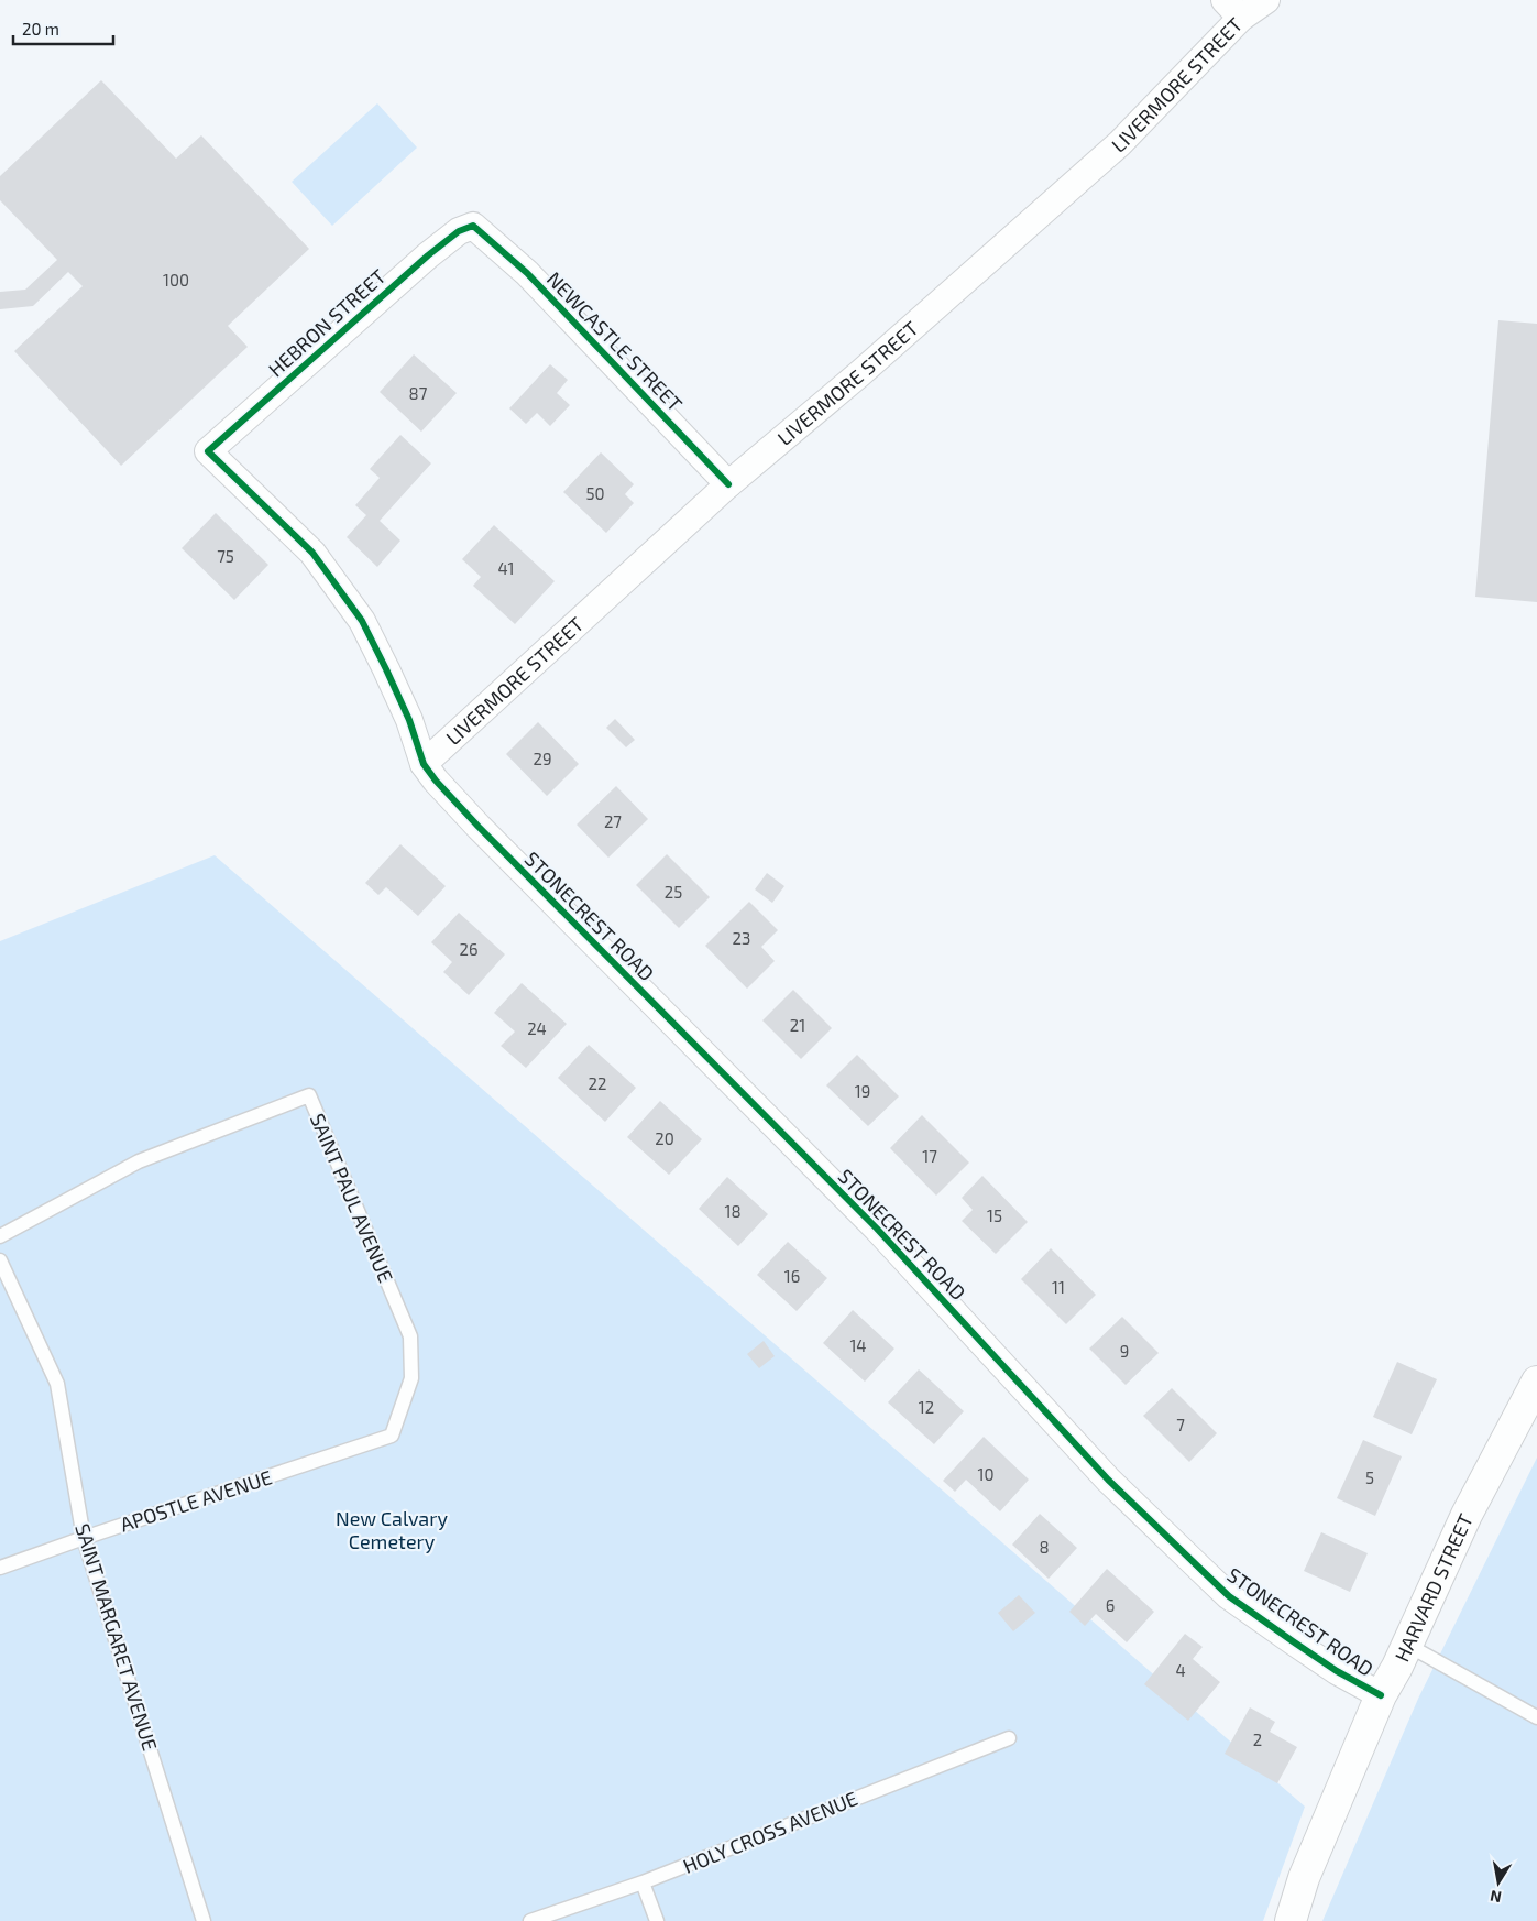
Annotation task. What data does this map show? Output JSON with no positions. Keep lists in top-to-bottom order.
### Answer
{
  "streets": {
    "main road": ["HARVARD STREET"],
    "street": [
      "LIVERMORE STREET",
      "HEBRON STREET",
      "NEWCASTLE STREET",
      "STONECREST ROAD"
    ],
    "lane": [
      "SAINT PAUL AVENUE",
      "APOSTLE AVENUE",
      "SAINT MARGARET AVENUE",
      "HOLY CROSS AVENUE"
    ]
  },
  "crossings": [
    ["LIVERMORE STREET", "NEWCASTLE STREET"],
    ["LIVERMORE STREET", "STONECREST ROAD"],
    ["HEBRON STREET", "NEWCASTLE STREET"],
    ["HEBRON STREET", "STONECREST ROAD"],
    ["STONECREST ROAD", "HARVARD STREET"],
    ["SAINT PAUL AVENUE", "APOSTLE AVENUE"],
    ["APOSTLE AVENUE", "SAINT MARGARET AVENUE"]
  ],
  "parks": ["New Calvary Cemetery"],
  "house_numbers": [
    "100",
    "87",
    "50",
    "75",
    "41",
    "29",
    "27",
    "25",
    "23",
    "26",
    "21",
    "24",
    "22",
    "19",
    "20",
    "17",
    "18",
    "15",
    "16",
    "11",
    "14",
    "9",
    "12",
    "7",
    "10",
    "5",
    "8",
    "6",
    "4",
    "2"
  ],
  "scale_bar": "20 m",
  "north": "bottom"
}
